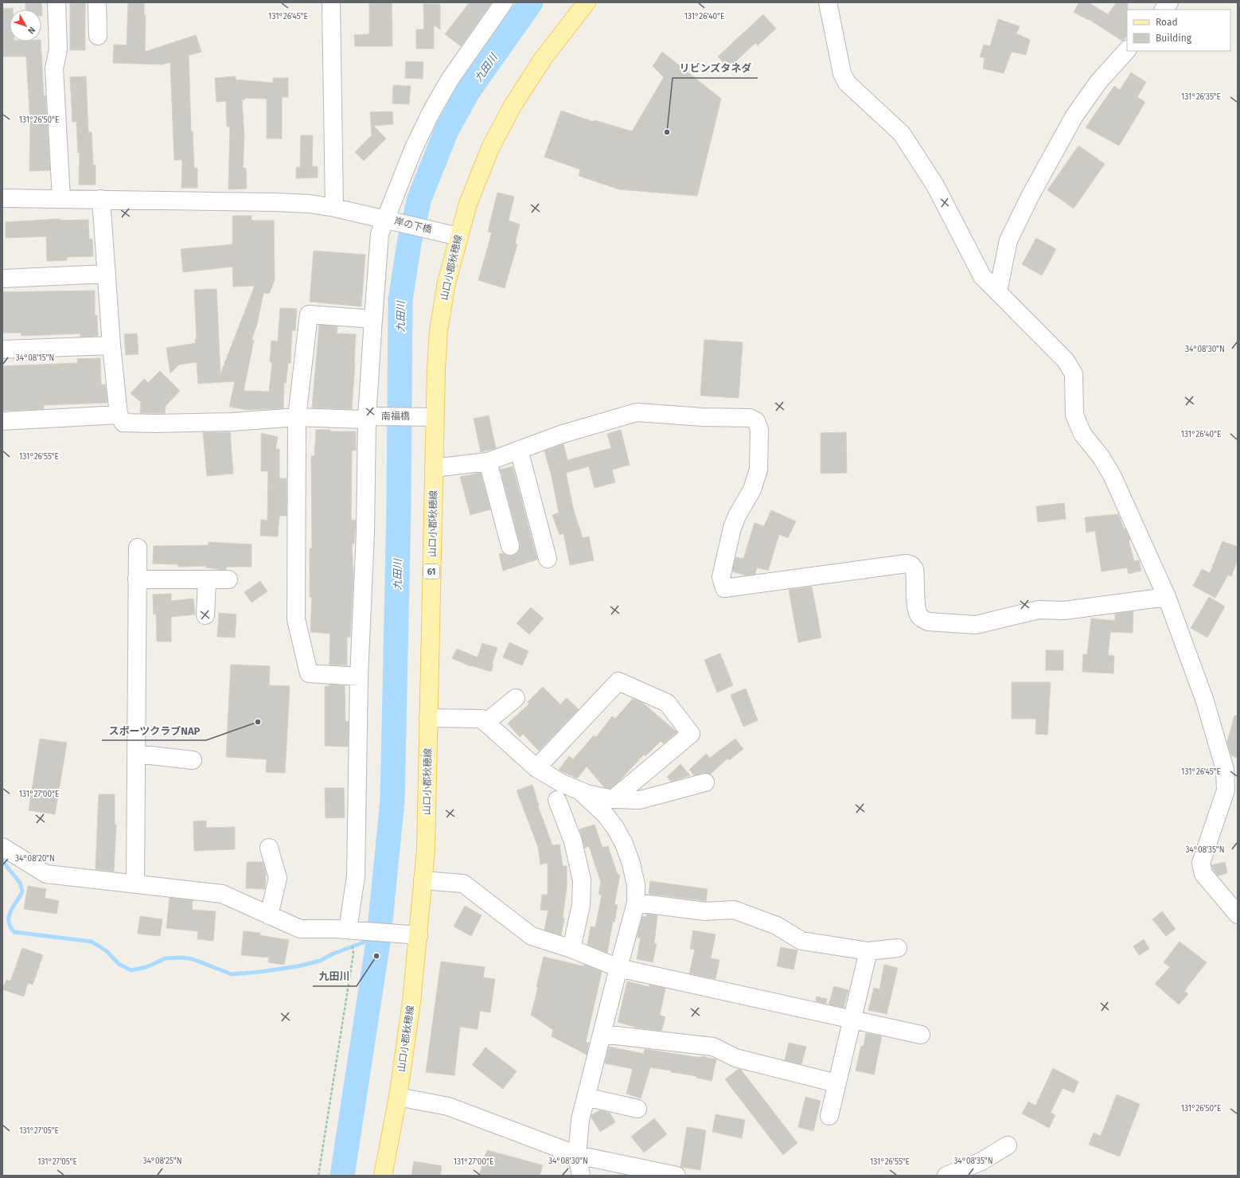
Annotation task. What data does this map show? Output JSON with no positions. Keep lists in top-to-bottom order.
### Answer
{
  "streets": {
    "main road": ["山口小郡秋穂線", "61"],
    "street": ["岸の下橋", "南福橋"]
  },
  "crossings": [
    ["岸の下橋", "山口小郡秋穂線"],
    ["山口小郡秋穂線", "南福橋"]
  ],
  "water": ["九田川"],
  "places": ["リビンズタネダ", "スポーツクラブNAP", "九田川"],
  "legend": ["Road", "Building"],
  "north": "bottom right",
  "coordinates": [
    "131°26'45\"E",
    "131°26'40\"E",
    "131°26'35\"E",
    "131°26'50\"E",
    "34°08'30\"N",
    "34°08'15\"N",
    "131°26'55\"E",
    "131°27'00\"E",
    "34°08'35\"N",
    "34°08'20\"N",
    "131°27'05\"E",
    "34°08'25\"N"
  ]
}
